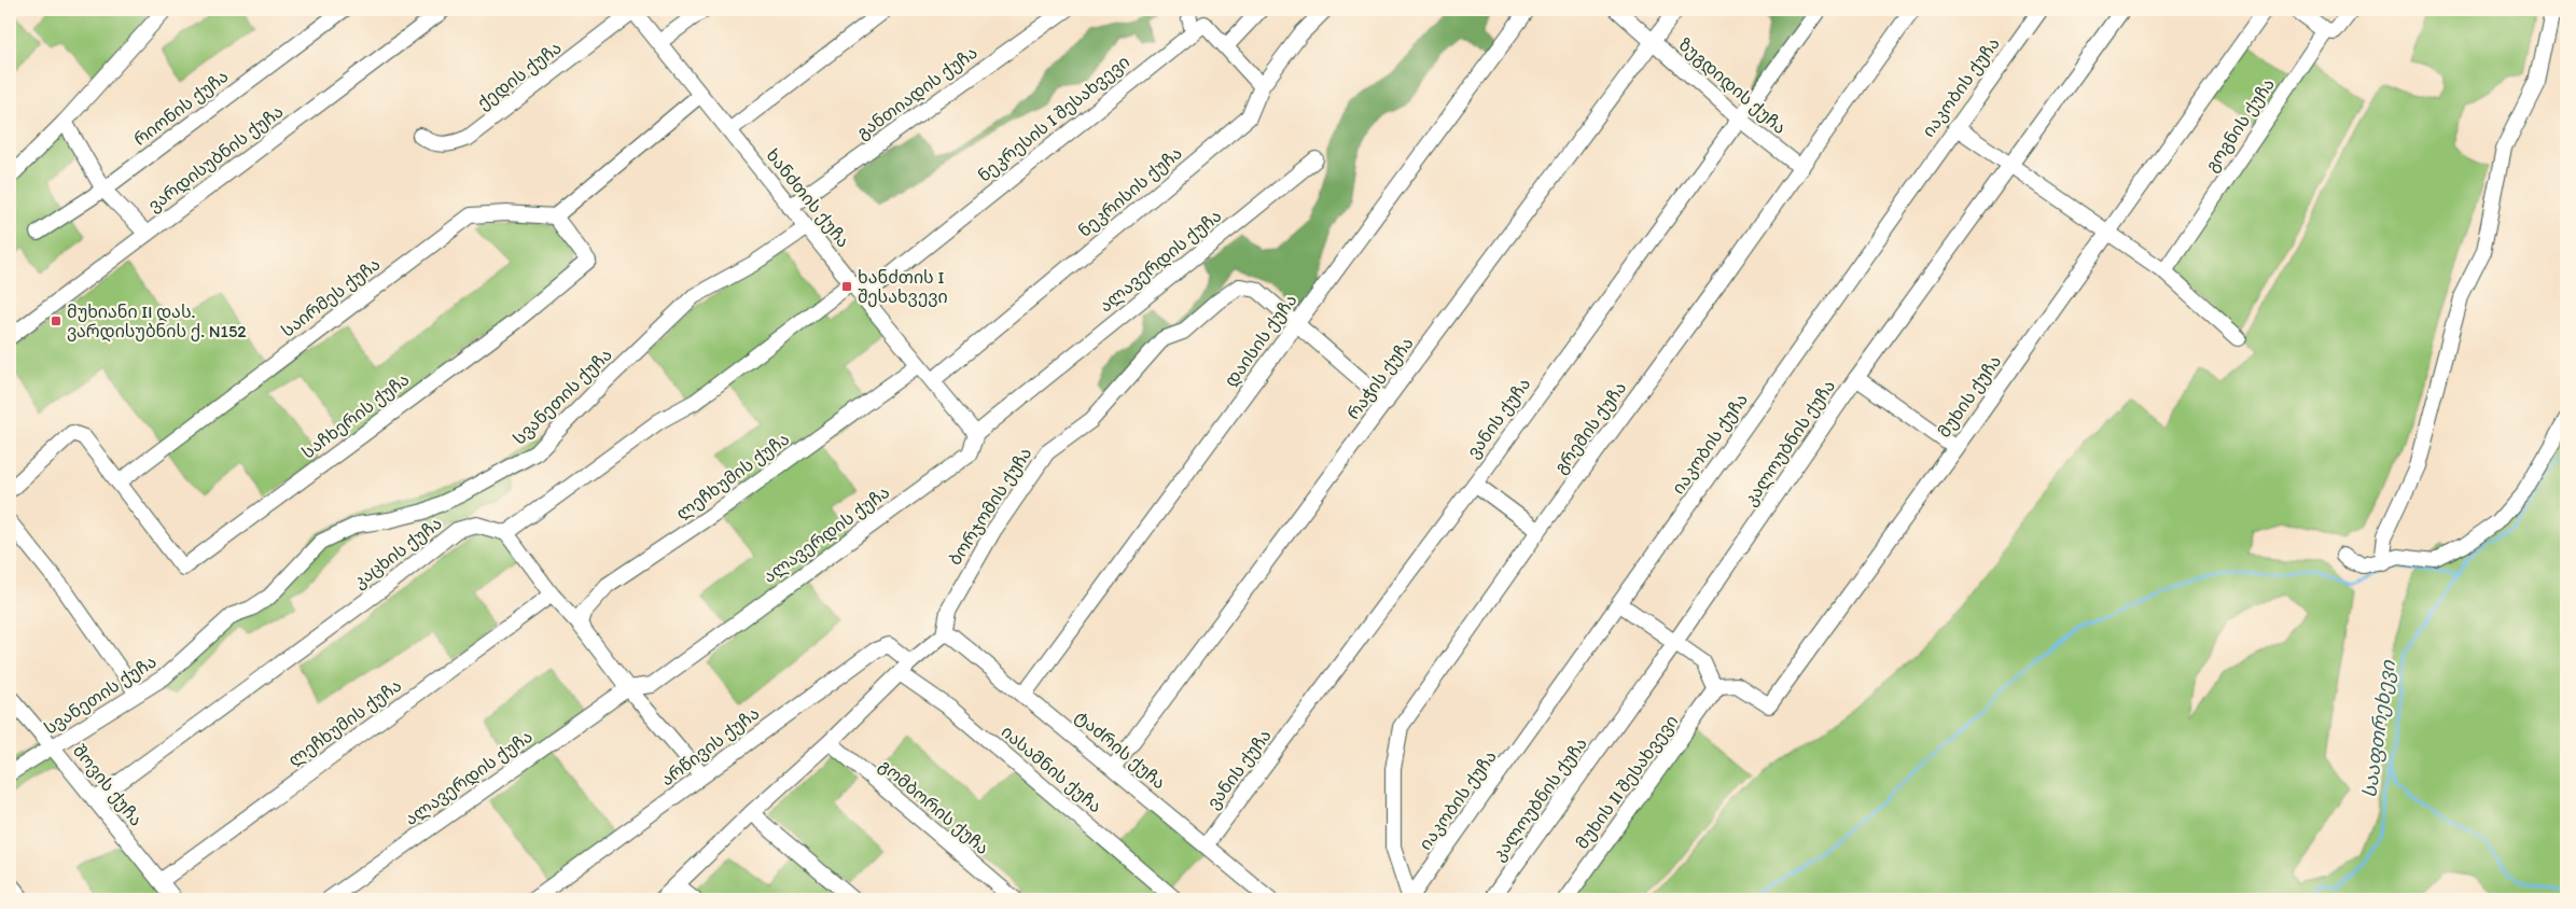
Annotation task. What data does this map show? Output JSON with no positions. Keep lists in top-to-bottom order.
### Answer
{
  "streets": {
    "street": [
      "ქედის ქუჩა",
      "ზუგდიდის ქუჩა",
      "იაკობის ქუჩა",
      "განთიადის ქუჩა",
      "რიონის ქუჩა",
      "ნეკრესის I შესახვევი",
      "გოგნის ქუჩა",
      "ვარდისუბნის ქუჩა",
      "ნეკრისის ქუჩა",
      "ხანძთის ქუჩა",
      "ალავერდის ქუჩა",
      "საირმეს ქუჩა",
      "დაისის ქუჩა",
      "რაჭის ქუჩა",
      "სვანეთის ქუჩა",
      "მუხის ქუჩა",
      "საჩხერის ქუჩა",
      "ვანის ქუჩა",
      "გრემის ქუჩა",
      "კალოუბნის ქუჩა",
      "ლეჩხუმის ქუჩა",
      "ბორჯომის ქუჩა",
      "კაცხის ქუჩა",
      "არწივის ქუჩა",
      "ტაძრის ქუჩა",
      "იასამნის ქუჩა",
      "მუხის II შესახვევი",
      "შოვის ქუჩა",
      "გომბორის ქუჩა"
    ]
  },
  "crossings": [
    ["ქედის ქუჩა", "ხანძთის ქუჩა"],
    ["ზუგდიდის ქუჩა", "რაჭის ქუჩა"],
    ["ზუგდიდის ქუჩა", "ვანის ქუჩა"],
    ["ზუგდიდის ქუჩა", "გრემის ქუჩა"],
    ["იაკობის ქუჩა", "გრემის ქუჩა"],
    ["განთიადის ქუჩა", "ხანძთის ქუჩა"],
    ["ნეკრესის I შესახვევი", "ხანძთის ქუჩა"],
    ["ნეკრისის ქუჩა", "ხანძთის ქუჩა"],
    ["ხანძთის ქუჩა", "ალავერდის ქუჩა"],
    ["ხანძთის ქუჩა", "სვანეთის ქუჩა"],
    ["ხანძთის ქუჩა", "ლეჩხუმის ქუჩა"],
    ["საირმეს ქუჩა", "საჩხერის ქუჩა"],
    ["დაისის ქუჩა", "ბორჯომის ქუჩა"],
    ["დაისის ქუჩა", "ტაძრის ქუჩა"],
    ["რაჭის ქუჩა", "ბორჯომის ქუჩა"],
    ["რაჭის ქუჩა", "ტაძრის ქუჩა"],
    ["სვანეთის ქუჩა", "შოვის ქუჩა"],
    ["მუხის ქუჩა", "მუხის II შესახვევი"],
    ["ვანის ქუჩა", "ტაძრის ქუჩა"],
    ["ლეჩხუმის ქუჩა", "შოვის ქუჩა"],
    ["ბორჯომის ქუჩა", "ტაძრის ქუჩა"],
    ["კაცხის ქუჩა", "შოვის ქუჩა"]
  ],
  "water": ["სააფთრეხევი"],
  "places": {
    "transit": ["ხანძთის I შესახვევი", "მუხიანი II დას. ვარდისუბნის ქ. N152"]
  }
}
